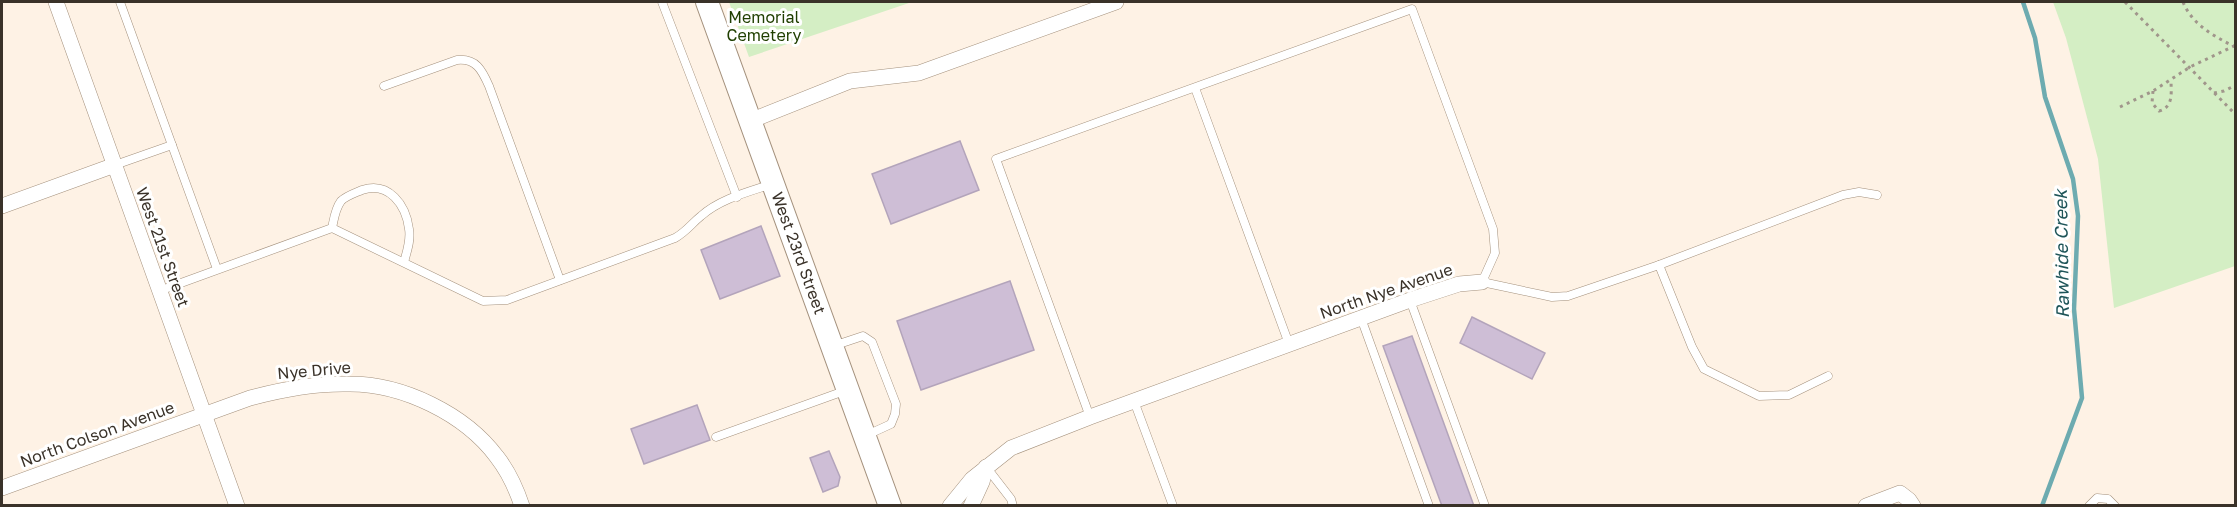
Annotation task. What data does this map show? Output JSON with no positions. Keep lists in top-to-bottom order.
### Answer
{
  "streets": {
    "main road": ["West 23rd Street"],
    "street": [
      "West 21st Street",
      "North Nye Avenue",
      "Nye Drive",
      "North Colson Avenue"
    ]
  },
  "crossings": [
    ["West 21st Street", "Nye Drive"],
    ["West 21st Street", "North Colson Avenue"],
    ["Nye Drive", "North Colson Avenue"]
  ],
  "water": ["Rawhide Creek"],
  "parks": ["Memorial Cemetery"]
}
